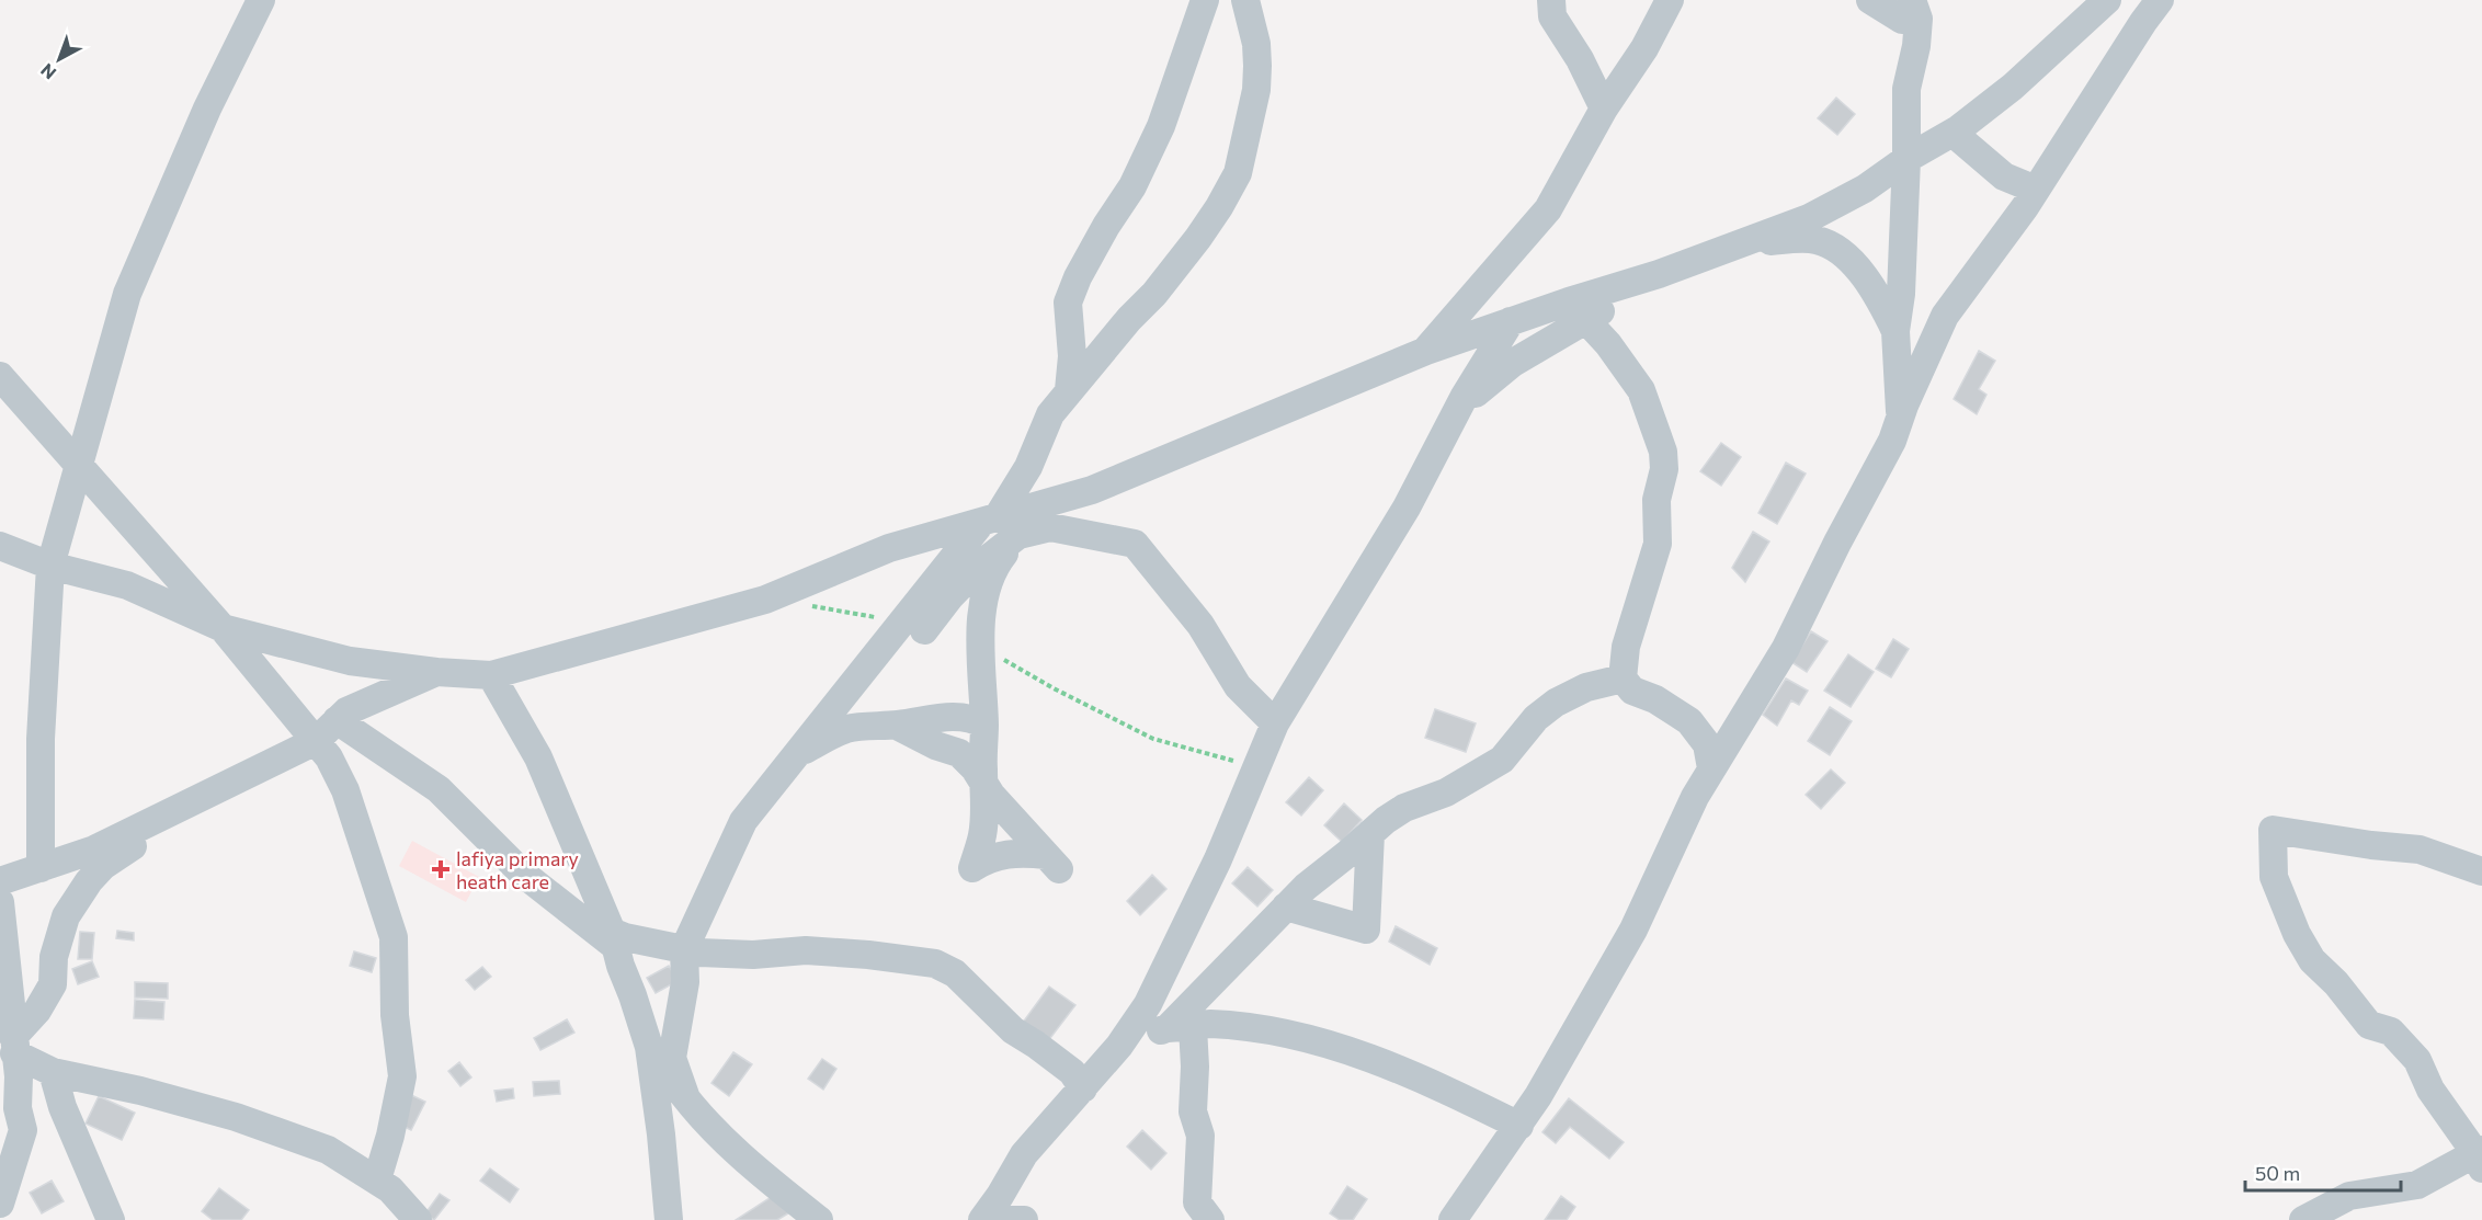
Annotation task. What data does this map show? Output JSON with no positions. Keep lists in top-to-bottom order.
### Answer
{
  "places": {
    "health": ["lafiya primary heath care"]
  },
  "scale_bar": "50 m",
  "north": "bottom left"
}
